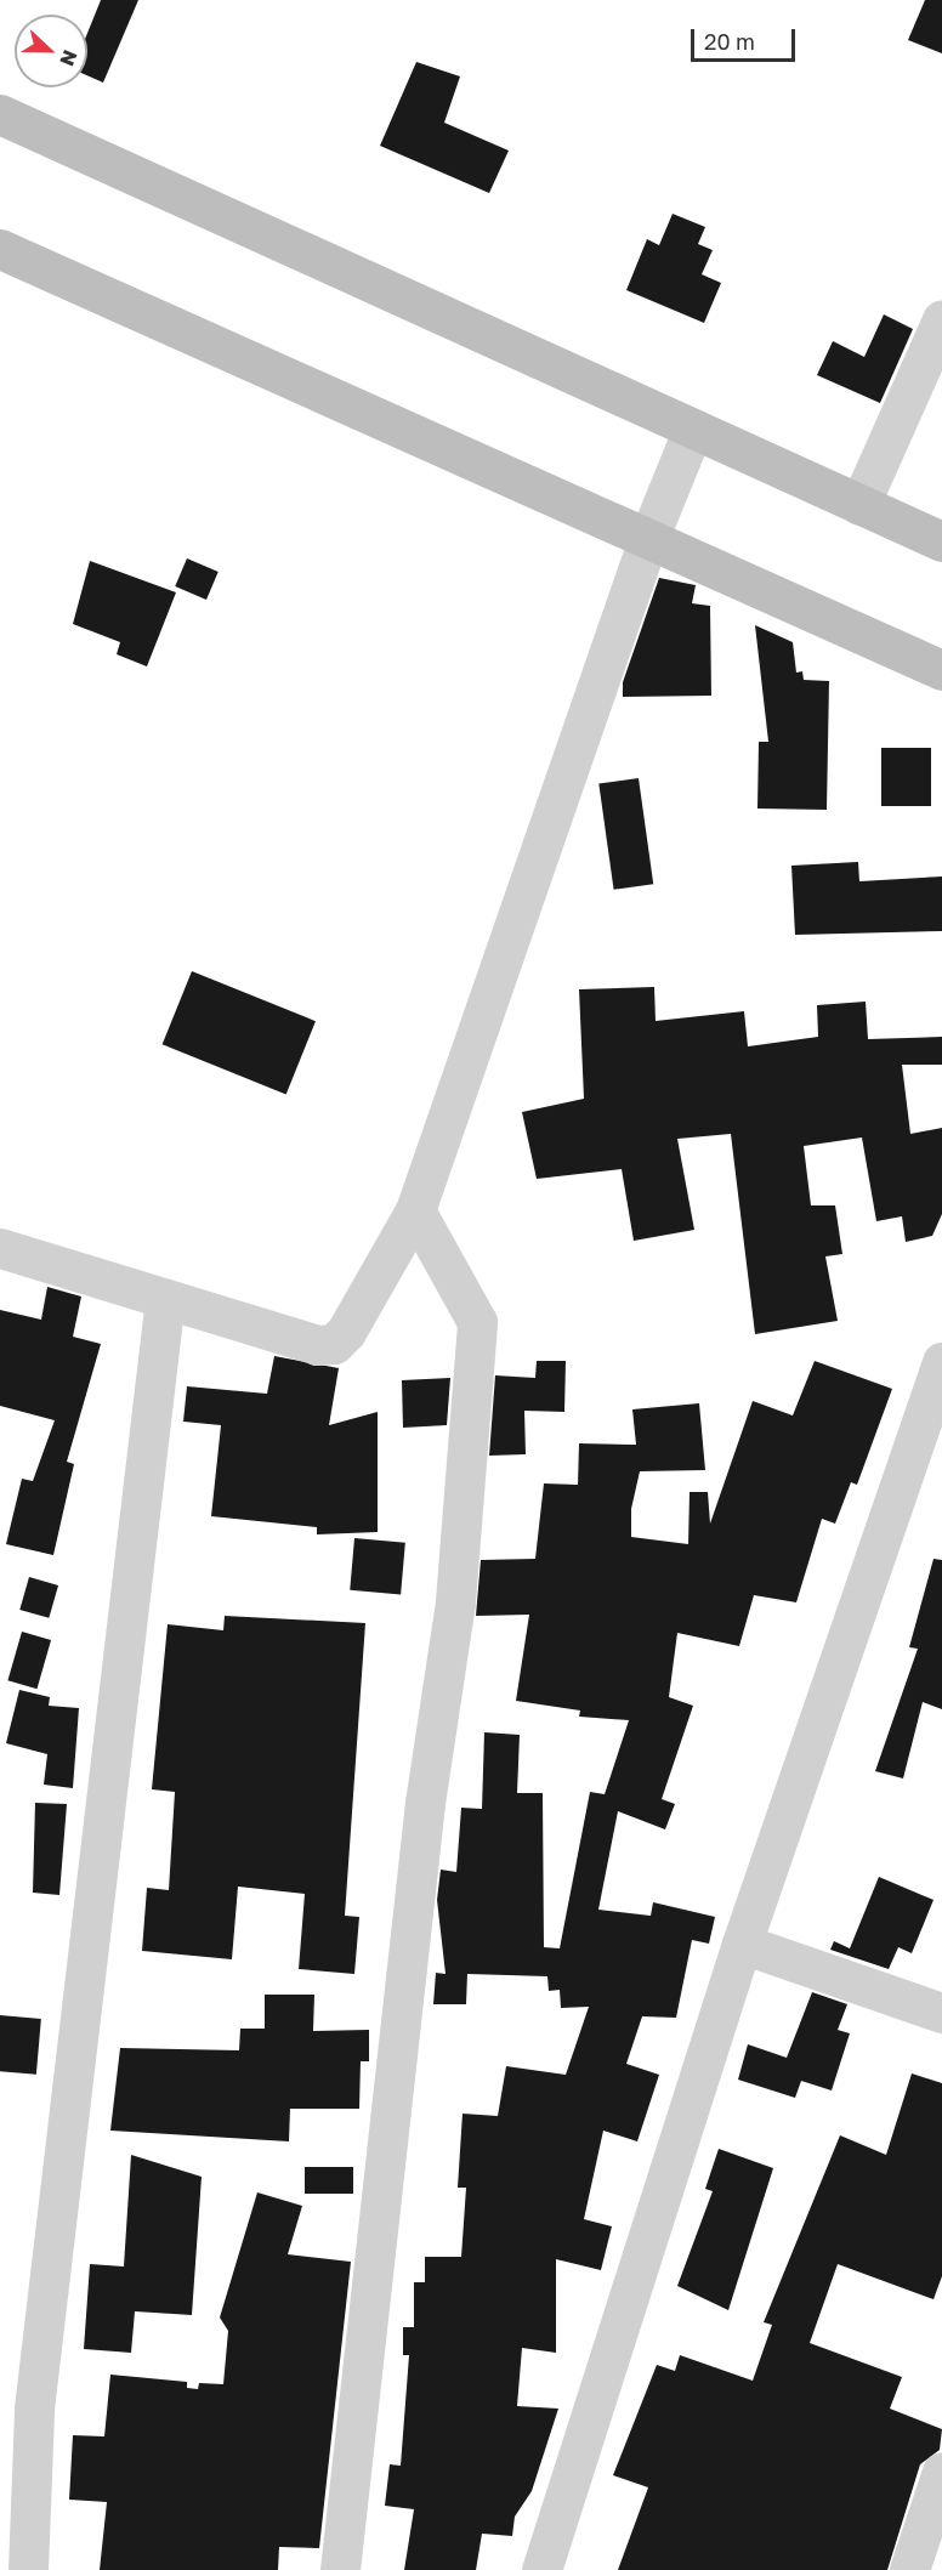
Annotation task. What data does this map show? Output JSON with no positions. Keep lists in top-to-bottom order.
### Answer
{
  "scale_bar": "20 m",
  "north": "right"
}
